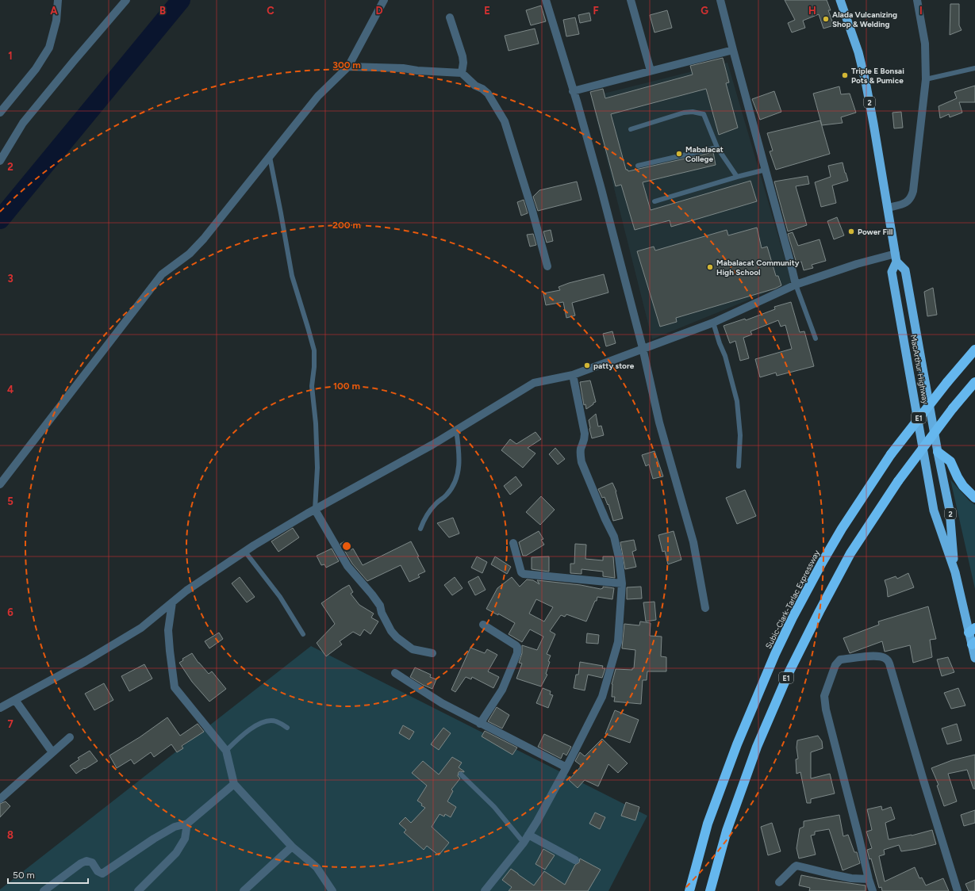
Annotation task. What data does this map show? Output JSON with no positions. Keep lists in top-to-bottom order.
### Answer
{
  "streets": {
    "highway": [
      "2",
      "MacArthur Highway",
      "E1",
      "Subic-Clark-Tarlac Expressway"
    ]
  },
  "places": [
    "Alada Vulcanizing Shop & Welding",
    "Triple E Bonsai Pots & Pumice",
    "Mabalacat College",
    "Power Fill",
    "Mabalacat Community High School",
    "patty store"
  ],
  "scale_bar": "50 m",
  "grid": {
    "columns": [
      "A",
      "B",
      "C",
      "D",
      "E",
      "F",
      "G",
      "H",
      "I"
    ],
    "rows": [
      "1",
      "2",
      "3",
      "4",
      "5",
      "6",
      "7",
      "8"
    ]
  },
  "rings": ["300 m", "200 m", "100 m"]
}
